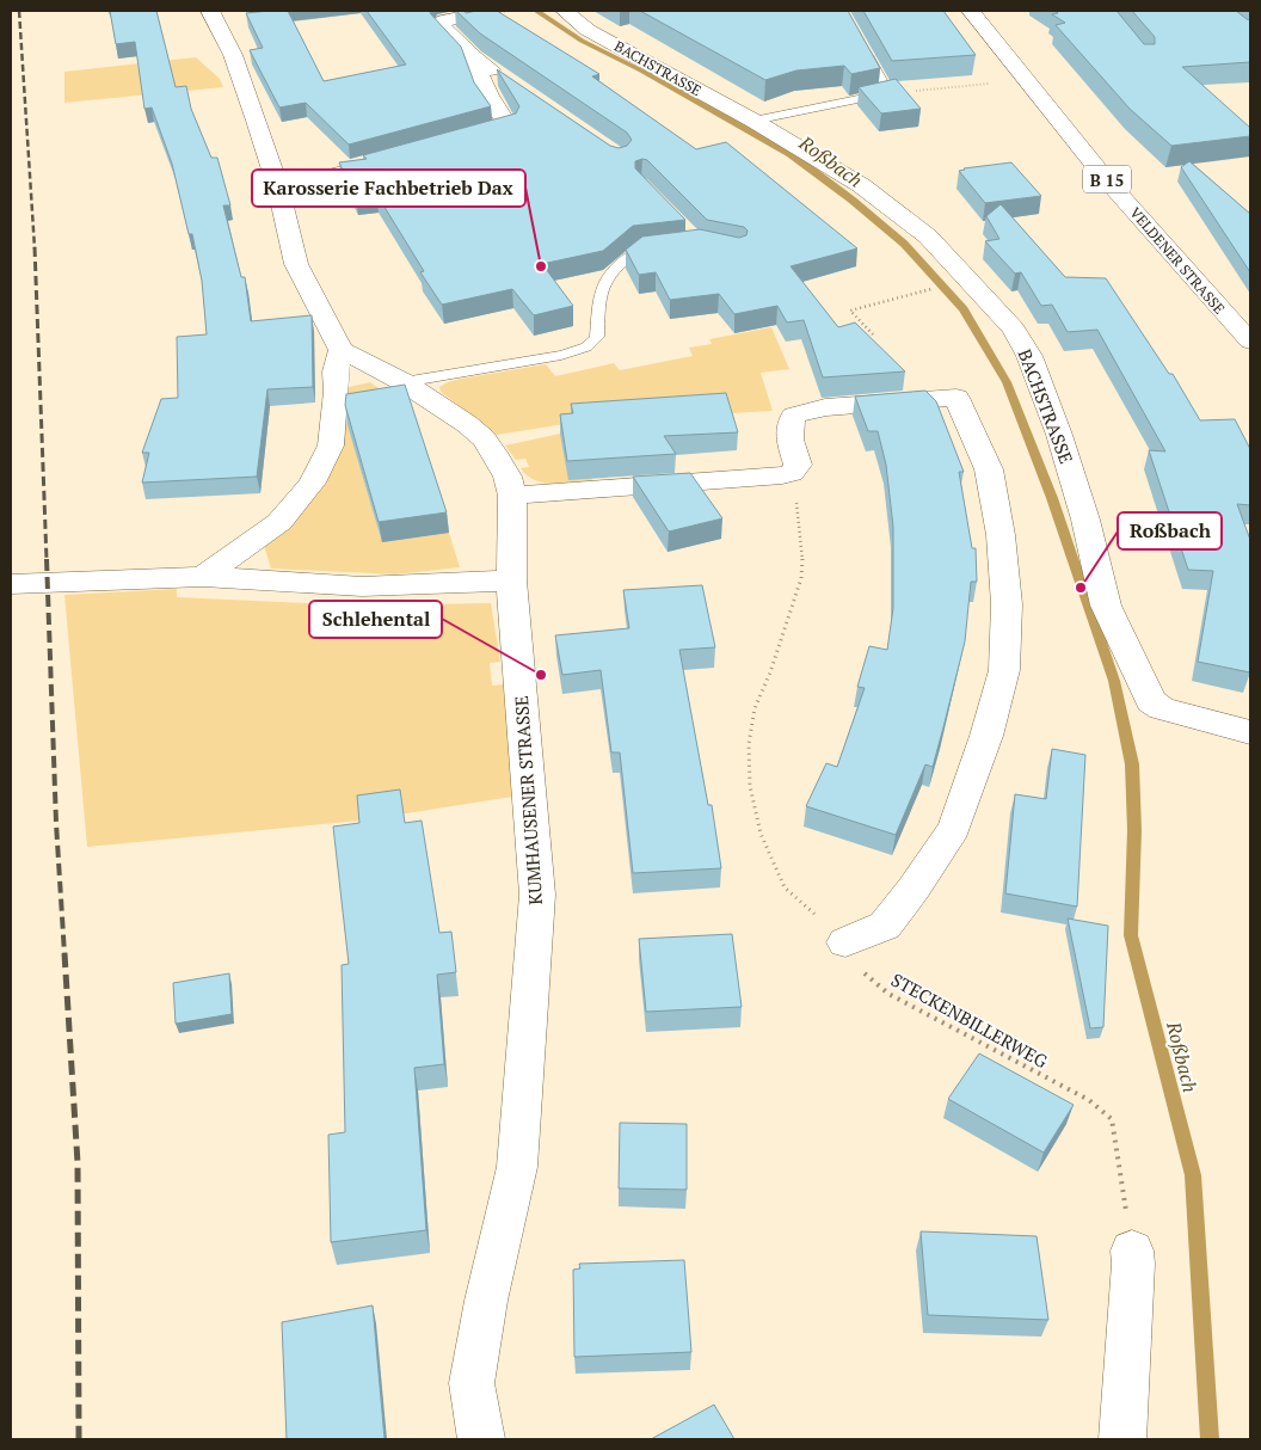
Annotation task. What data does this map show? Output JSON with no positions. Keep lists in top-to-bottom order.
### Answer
{
  "streets": {
    "street": [
      "BACHSTRASSE",
      "B 15",
      "VELDENER STRASSE",
      "KUMHAUSENER STRASSE"
    ],
    "path": ["STECKENBILLERWEG"]
  },
  "water": ["Roßbach"],
  "places": ["Karosserie Fachbetrieb Dax", "Roßbach", "Schlehental"]
}
